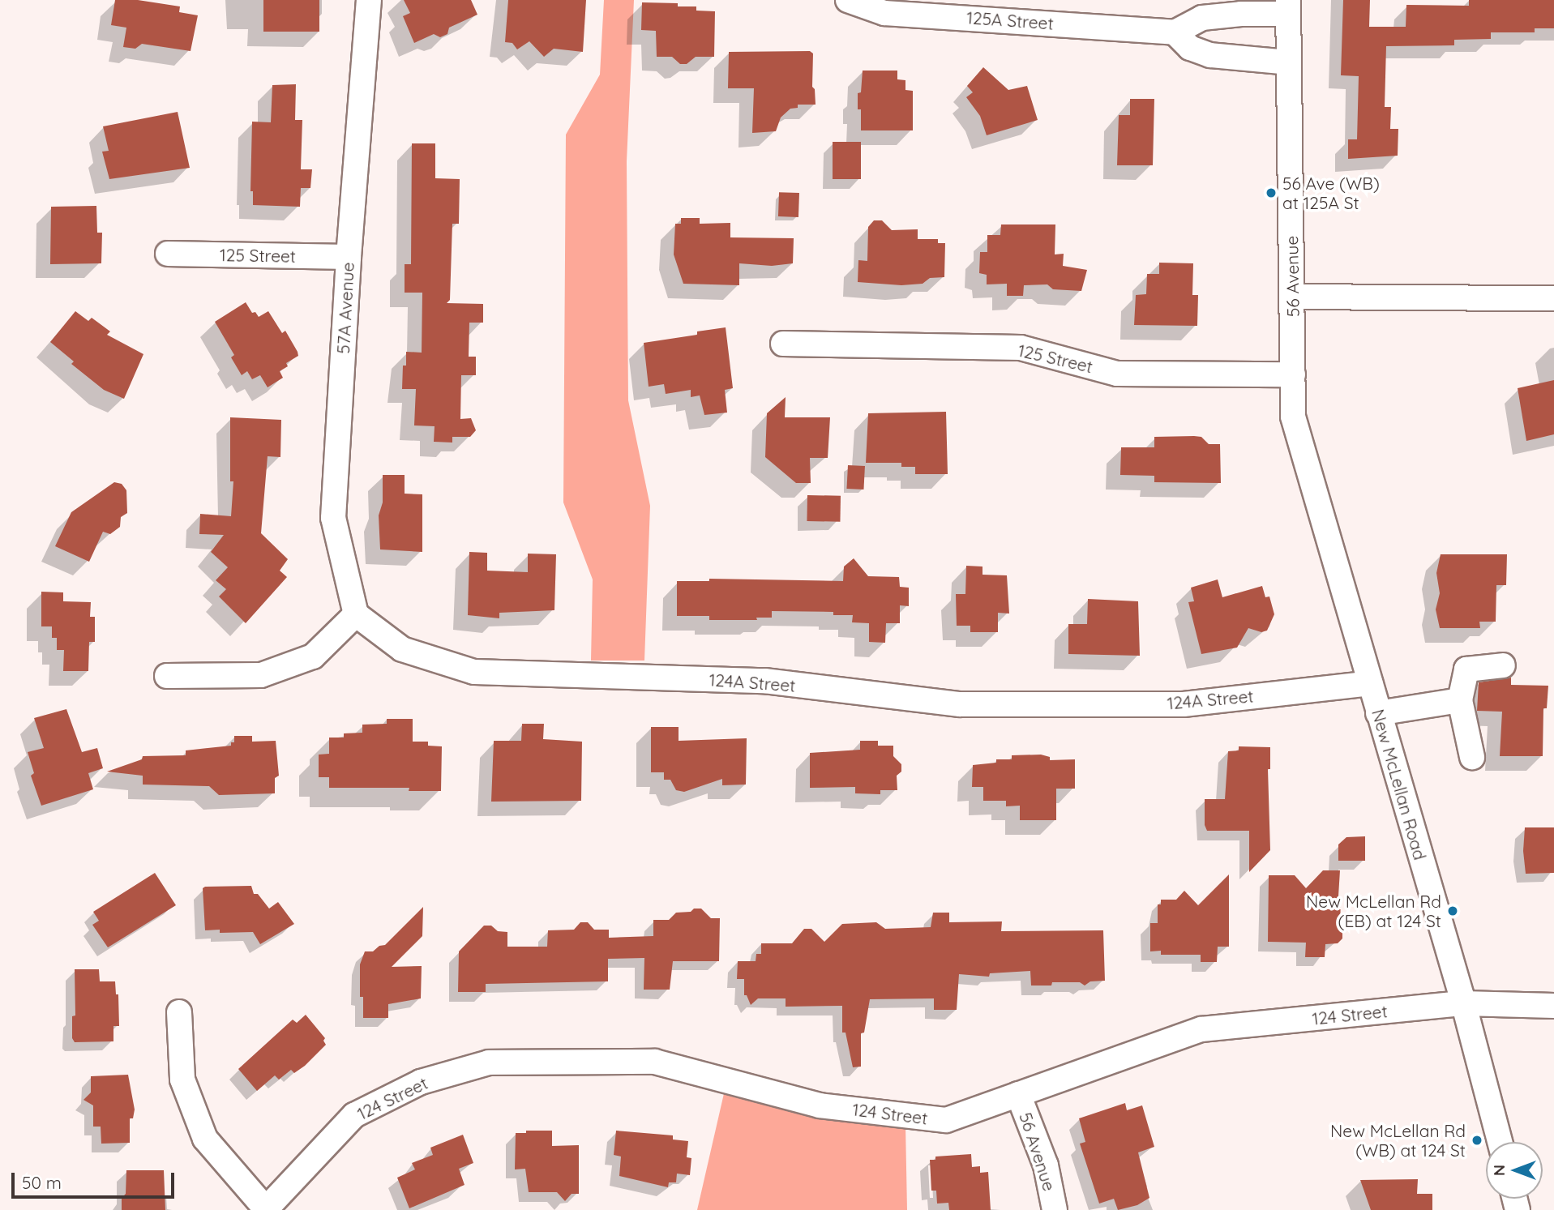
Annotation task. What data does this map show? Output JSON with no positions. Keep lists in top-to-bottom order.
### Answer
{
  "streets": {
    "street": [
      "125A Street",
      "125 Street",
      "56 Avenue",
      "57A Avenue",
      "124A Street",
      "New McLellan Road",
      "124 Street"
    ]
  },
  "crossings": [
    ["125 Street", "56 Avenue"],
    ["125 Street", "57A Avenue"],
    ["56 Avenue", "New McLellan Road"],
    ["56 Avenue", "124 Street"],
    ["57A Avenue", "124A Street"],
    ["124A Street", "New McLellan Road"],
    ["New McLellan Road", "124 Street"]
  ],
  "places": ["56 Ave (WB) at 125A St", "New McLellan Rd (EB) at 124 St", "New McLellan Rd (WB) at 124 St"],
  "scale_bar": "50 m",
  "north": "left"
}
